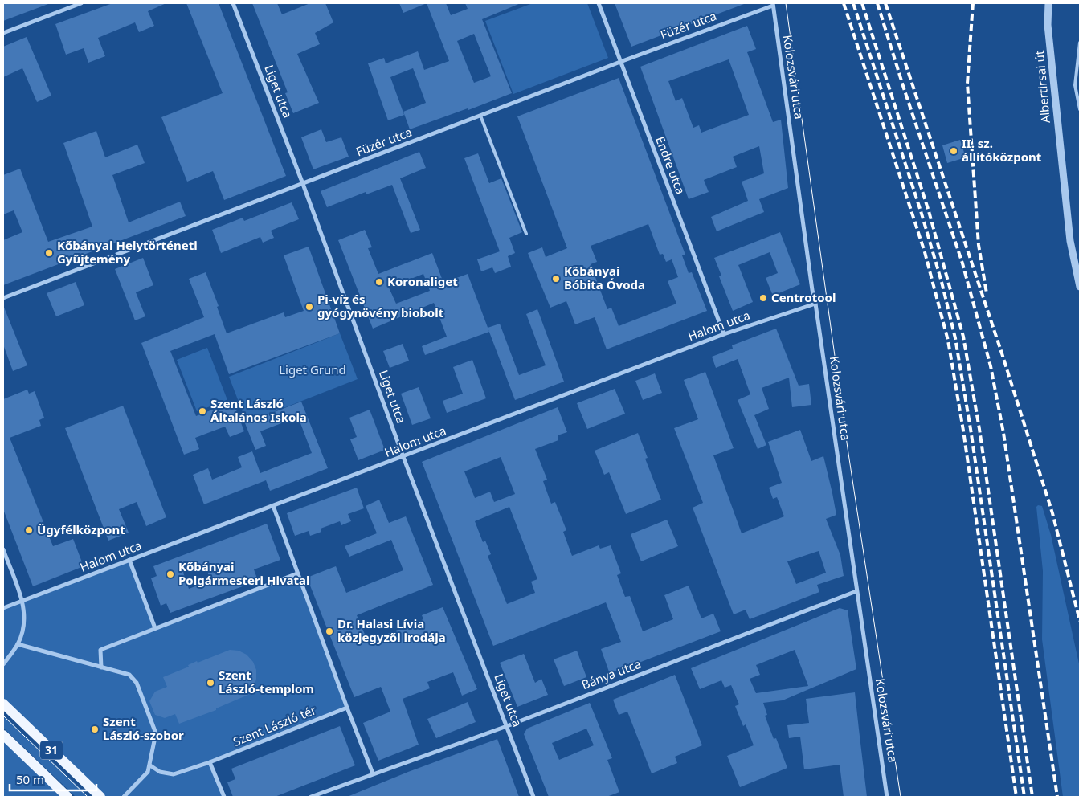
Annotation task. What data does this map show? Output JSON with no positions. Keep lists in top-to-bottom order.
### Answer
{
  "streets": {
    "main road": ["31"],
    "street": [
      "Füzér utca",
      "Kolozsvári utca",
      "Albertirsai út",
      "Liget utca",
      "Endre utca",
      "Halom utca",
      "Bánya utca",
      "Szent László tér"
    ]
  },
  "crossings": [
    ["Füzér utca", "Kolozsvári utca"],
    ["Füzér utca", "Liget utca"],
    ["Füzér utca", "Endre utca"],
    ["Kolozsvári utca", "Halom utca"],
    ["Kolozsvári utca", "Bánya utca"],
    ["Liget utca", "Halom utca"],
    ["Liget utca", "Bánya utca"],
    ["Endre utca", "Halom utca"]
  ],
  "parks": ["Liget Grund"],
  "places": [
    "II. sz. állítóközpont",
    "Kőbányai Helytörténeti Gyűjtemény",
    "Kőbányai Bóbita Óvoda",
    "Koronaliget",
    "Centrotool",
    "Pi-víz és gyógynövény biobolt",
    "Szent László Általános Iskola",
    "Ügyfélközpont",
    "Kőbányai Polgármesteri Hivatal",
    "Dr. Halasi Lívia közjegyzői irodája",
    "Szent László-templom",
    "Szent László-szobor"
  ],
  "scale_bar": "50 m"
}
